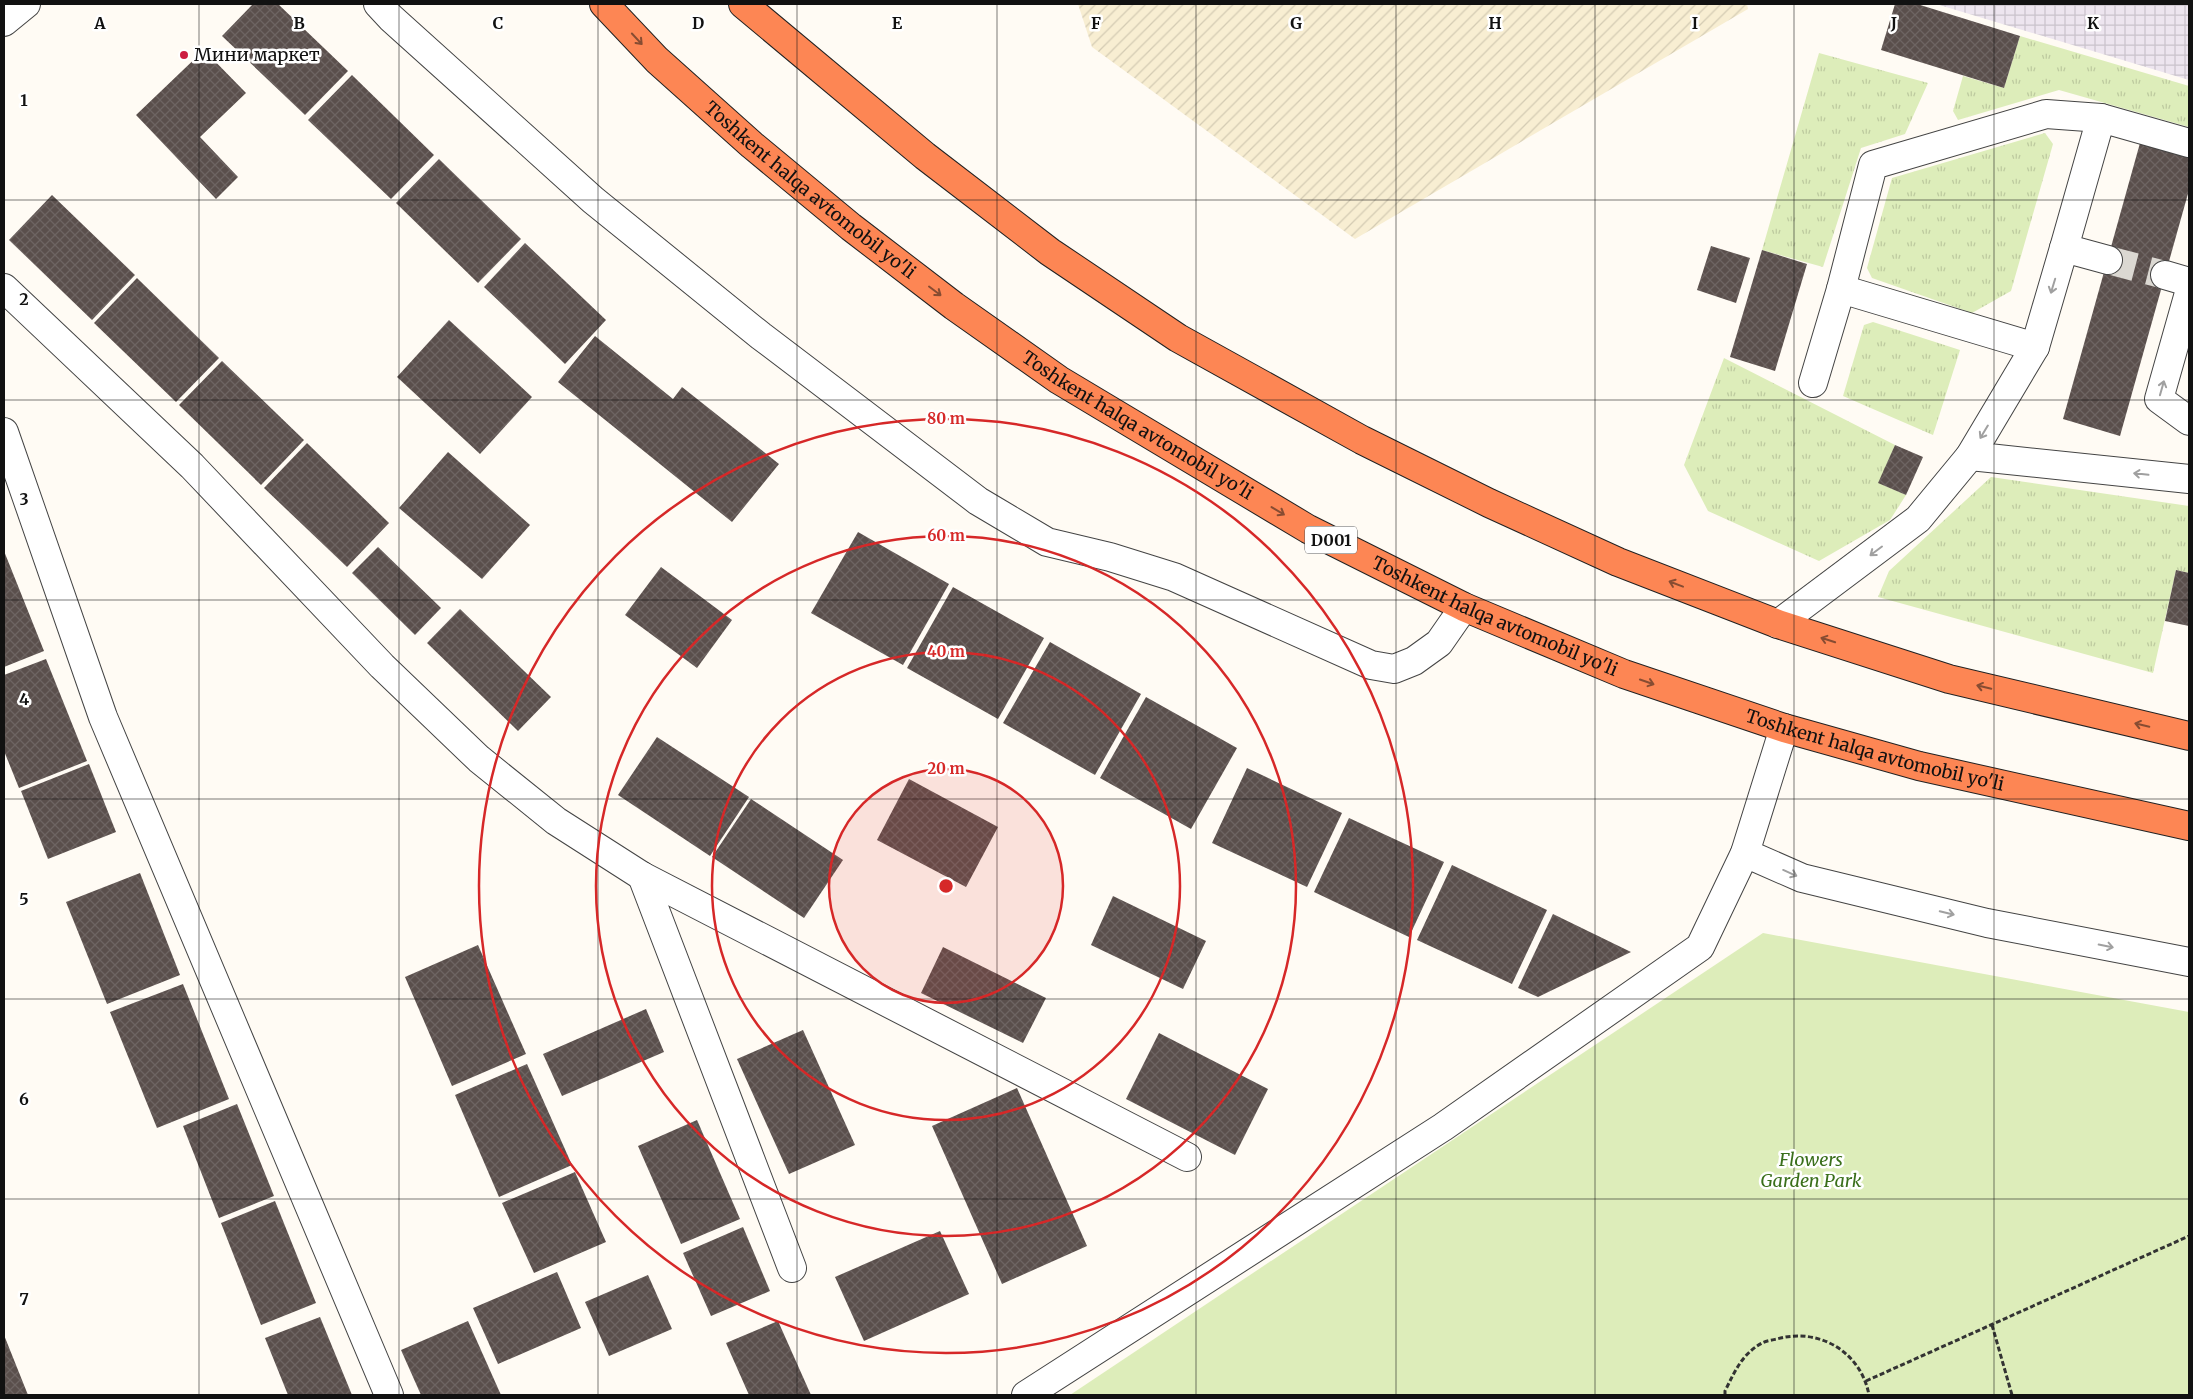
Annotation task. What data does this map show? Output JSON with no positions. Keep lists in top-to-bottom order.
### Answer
{
  "streets": {
    "highway": ["Toshkent halqa avtomobil yo'li", "D001"]
  },
  "parks": ["Flowers Garden Park"],
  "places": ["Мини маркет"],
  "grid": {
    "columns": [
      "A",
      "B",
      "C",
      "D",
      "E",
      "F",
      "G",
      "H",
      "I",
      "J",
      "K"
    ],
    "rows": [
      "1",
      "2",
      "3",
      "4",
      "5",
      "6",
      "7"
    ]
  },
  "rings": [
    "80 m",
    "60 m",
    "40 m",
    "20 m"
  ]
}
